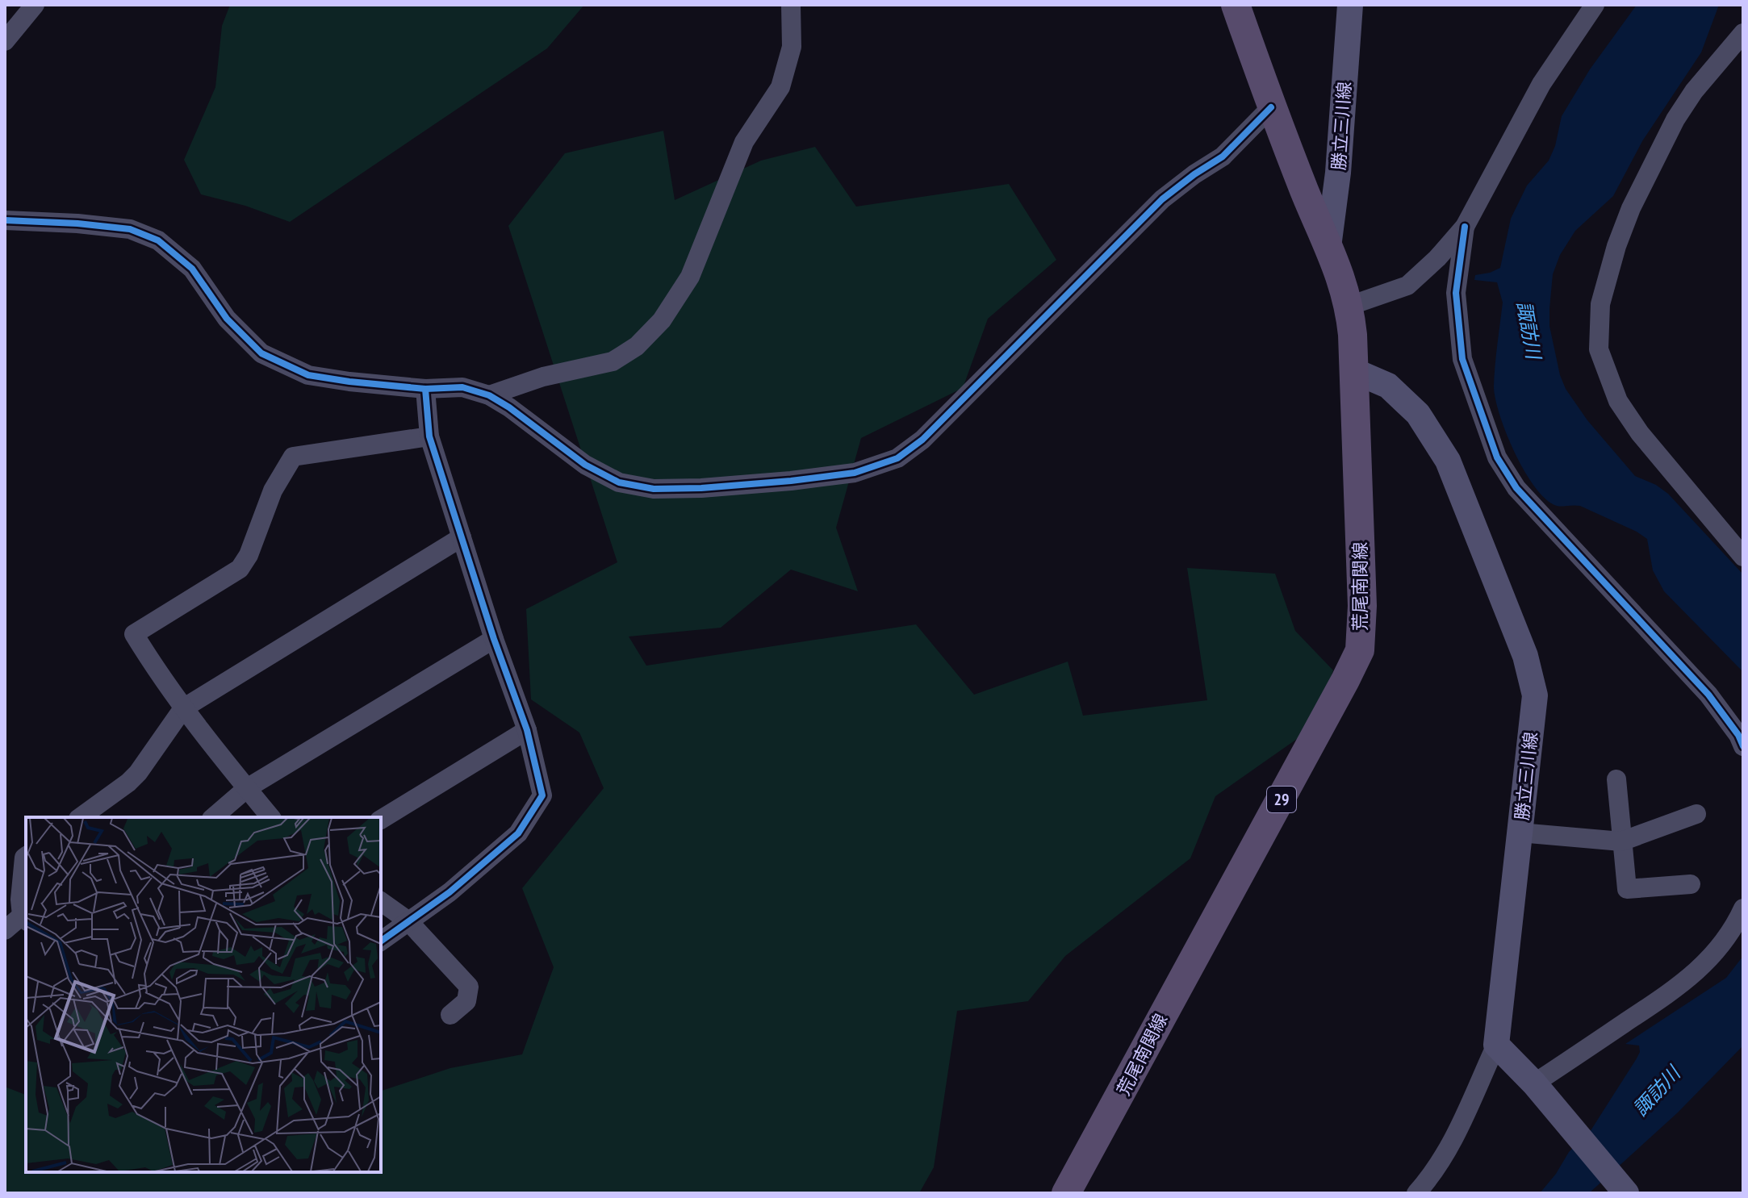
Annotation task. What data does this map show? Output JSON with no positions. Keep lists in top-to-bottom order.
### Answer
{
  "streets": {
    "main road": ["勝立三川線", "荒尾南関線", "29"]
  },
  "crossings": [
    ["勝立三川線", "荒尾南関線"]
  ],
  "water": ["諏訪川"]
}
